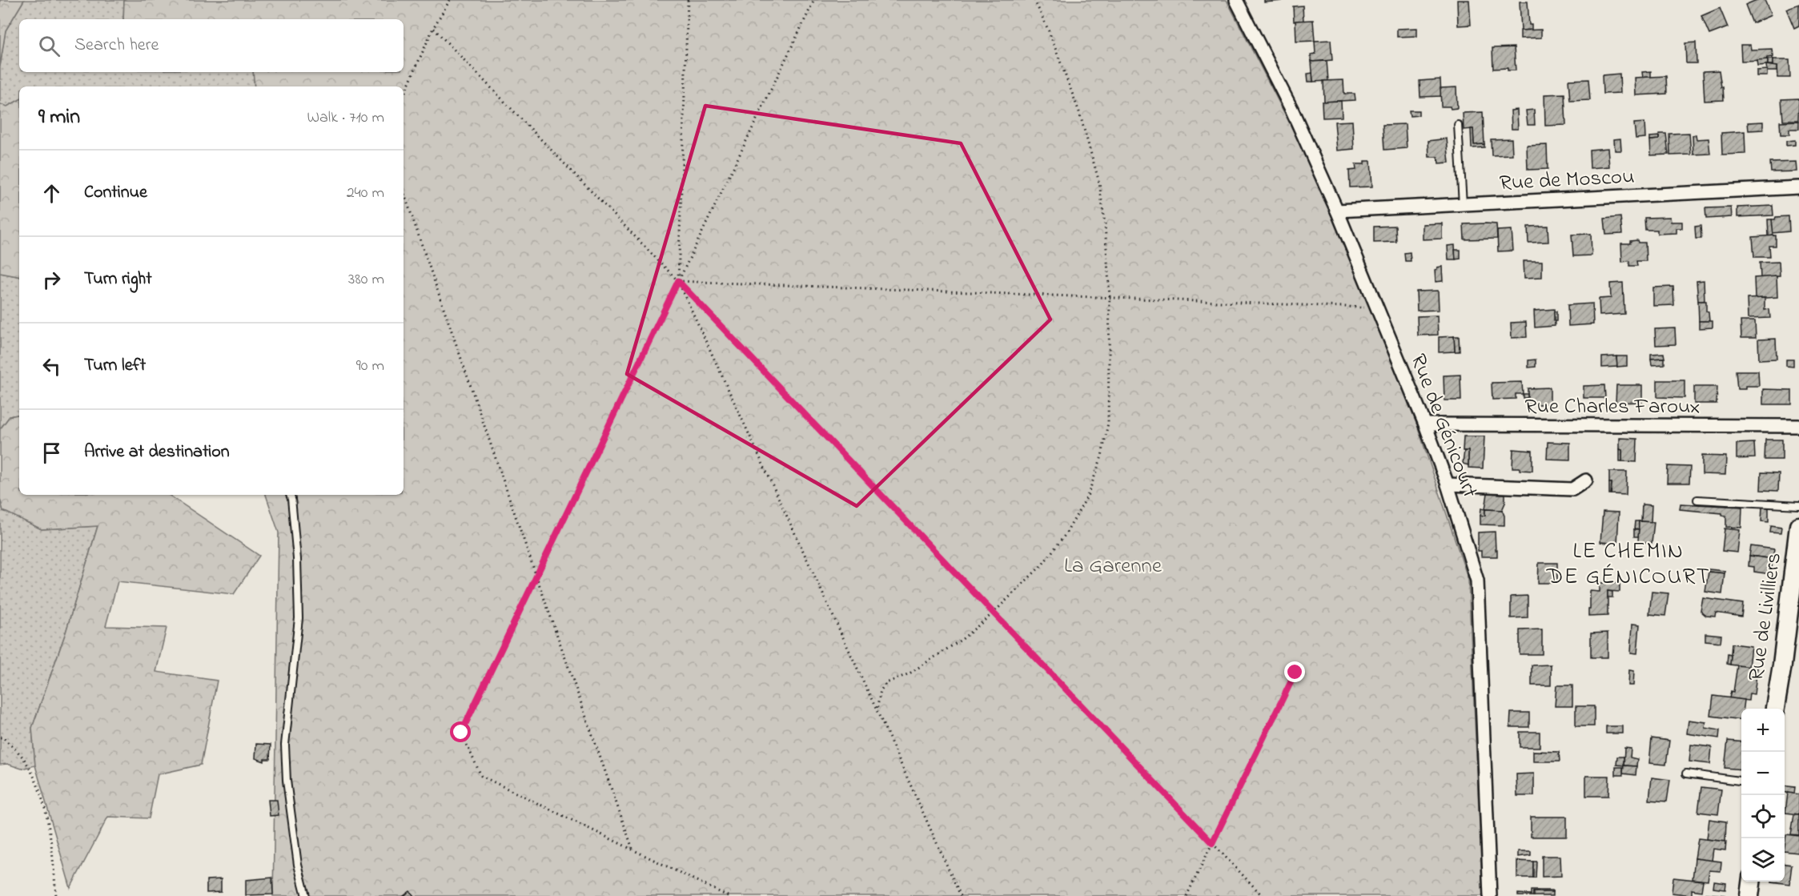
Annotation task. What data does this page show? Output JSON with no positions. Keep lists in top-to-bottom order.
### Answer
{
  "streets": {
    "street": [
      "Rue de Moscou",
      "Rue Charles Faroux",
      "Rue de Génicourt",
      "Rue de Livilliers"
    ]
  },
  "crossings": [
    ["Rue de Moscou", "Rue de Génicourt"],
    ["Rue Charles Faroux", "Rue de Génicourt"]
  ],
  "districts": ["LE CHEMIN DE GÉNICOURT"],
  "parks": ["La Garenne"],
  "page": {
    "search": "Search here",
    "heading": ["9 min", "Walk · 710 m"],
    "list": [
      ["Continue", "240 m"],
      ["Turn right", "380 m"],
      ["Turn left", "90 m"],
      "Arrive at destination"
    ],
    "map_buttons": ["+", "−"]
  }
}
